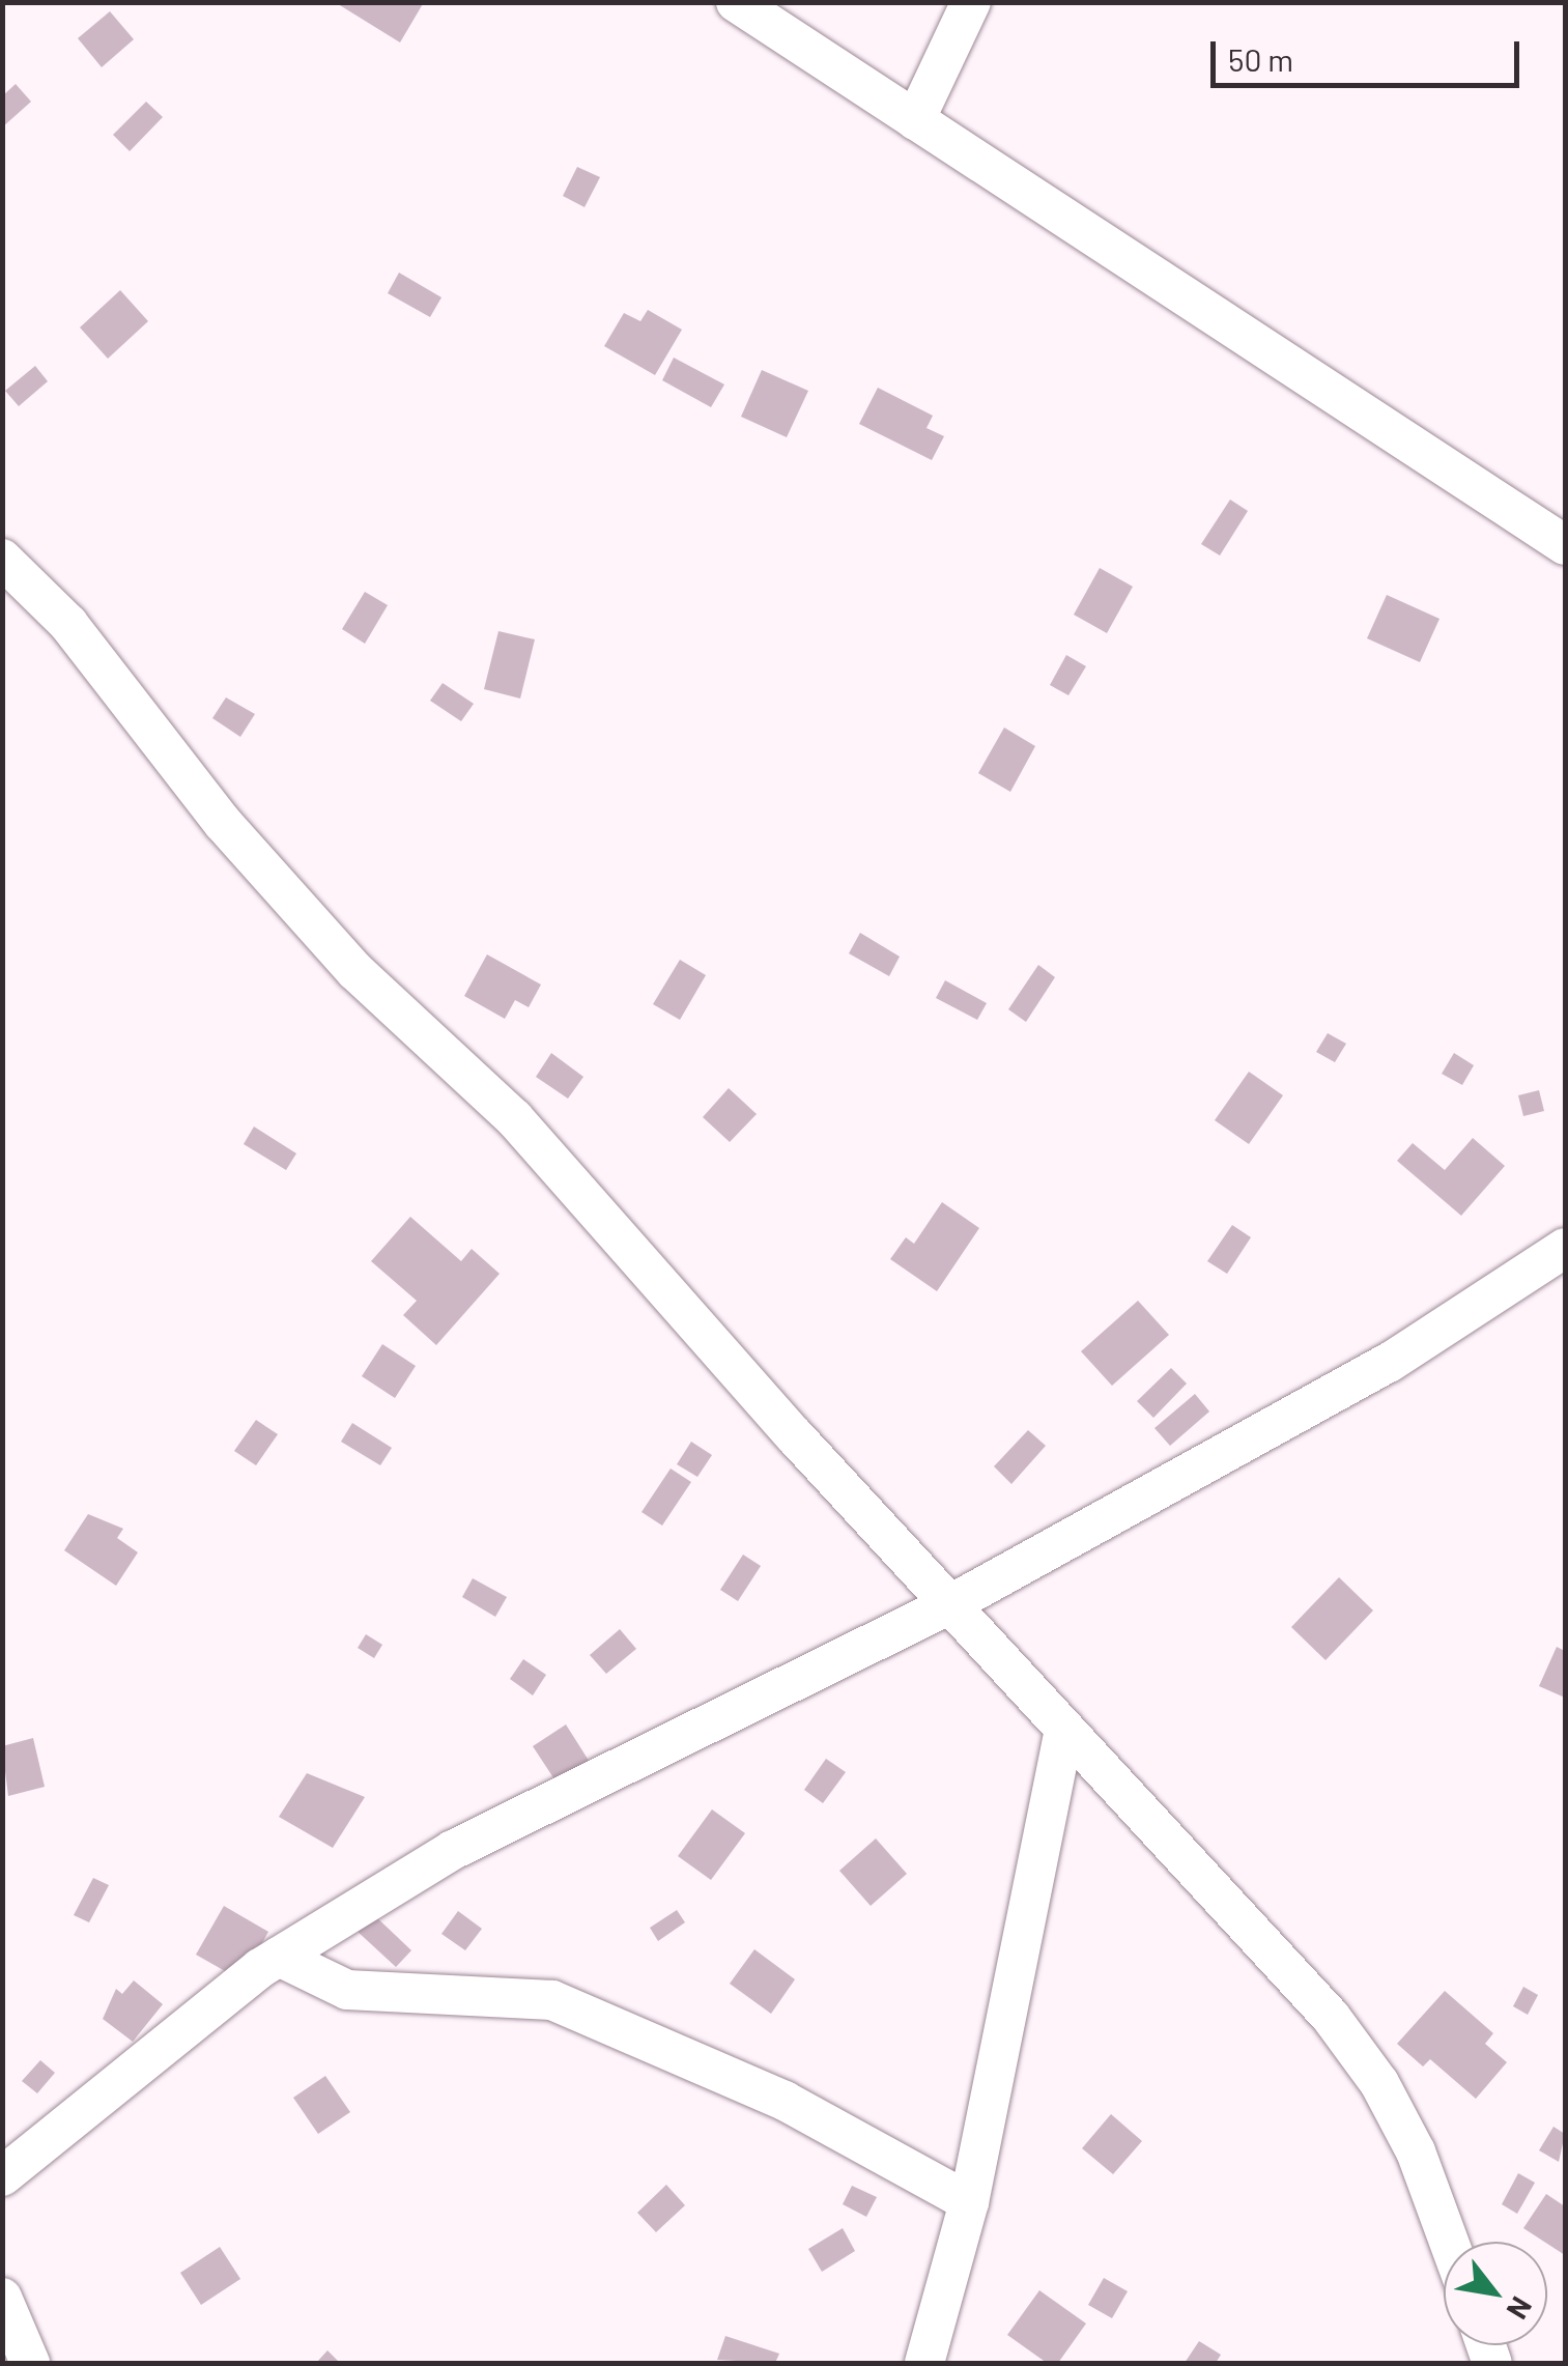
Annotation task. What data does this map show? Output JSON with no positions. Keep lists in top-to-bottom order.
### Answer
{
  "scale_bar": "50 m",
  "north": "bottom right"
}
